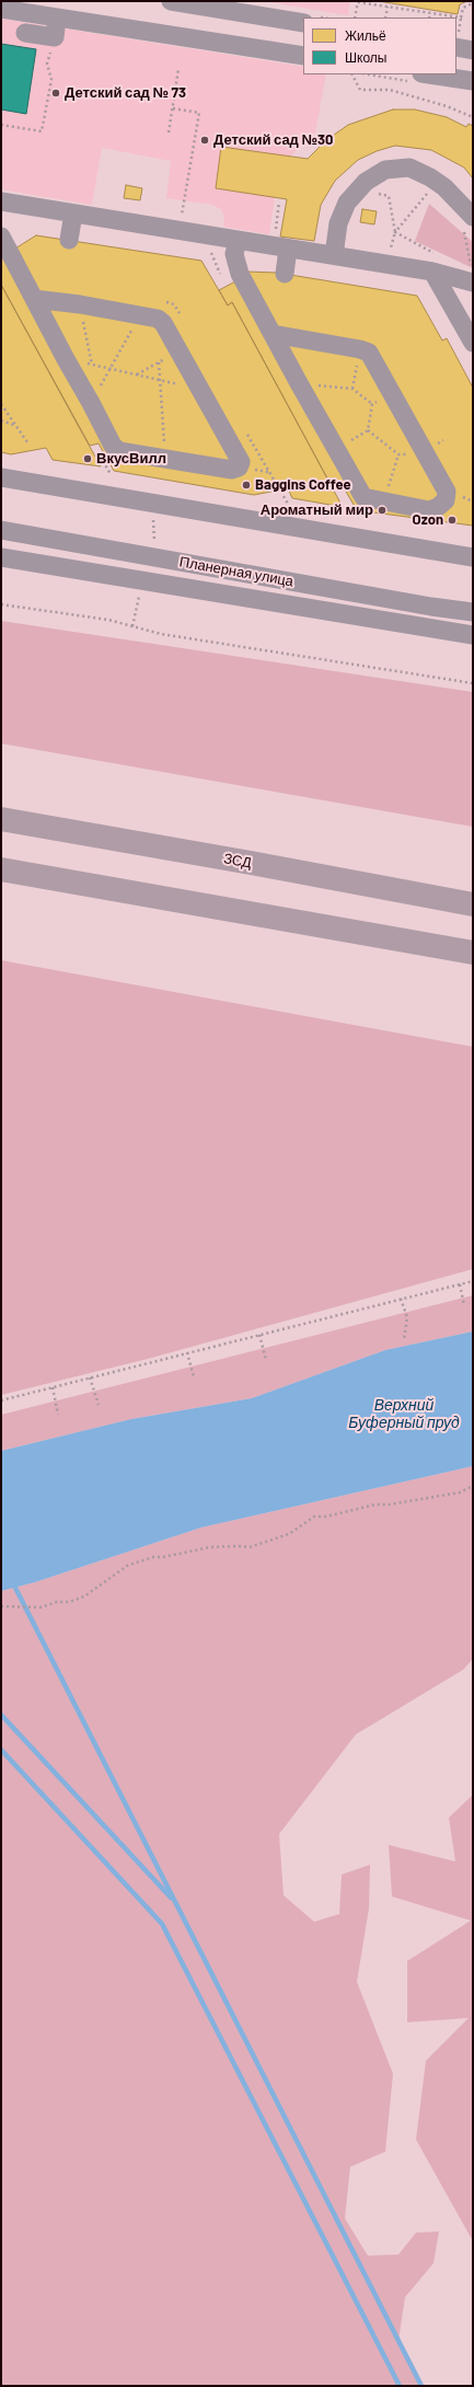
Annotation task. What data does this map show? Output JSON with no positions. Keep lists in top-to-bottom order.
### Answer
{
  "streets": {
    "highway": ["ЗСД"],
    "street": ["Планерная улица"]
  },
  "water": ["Верхний Буферный пруд"],
  "places": [
    "Детский сад № 73",
    "Детский сад №30",
    "ВкусВилл",
    "Baggins Coffee",
    "Ароматный мир",
    "Ozon"
  ],
  "legend": ["Жильё", "Школы"]
}
